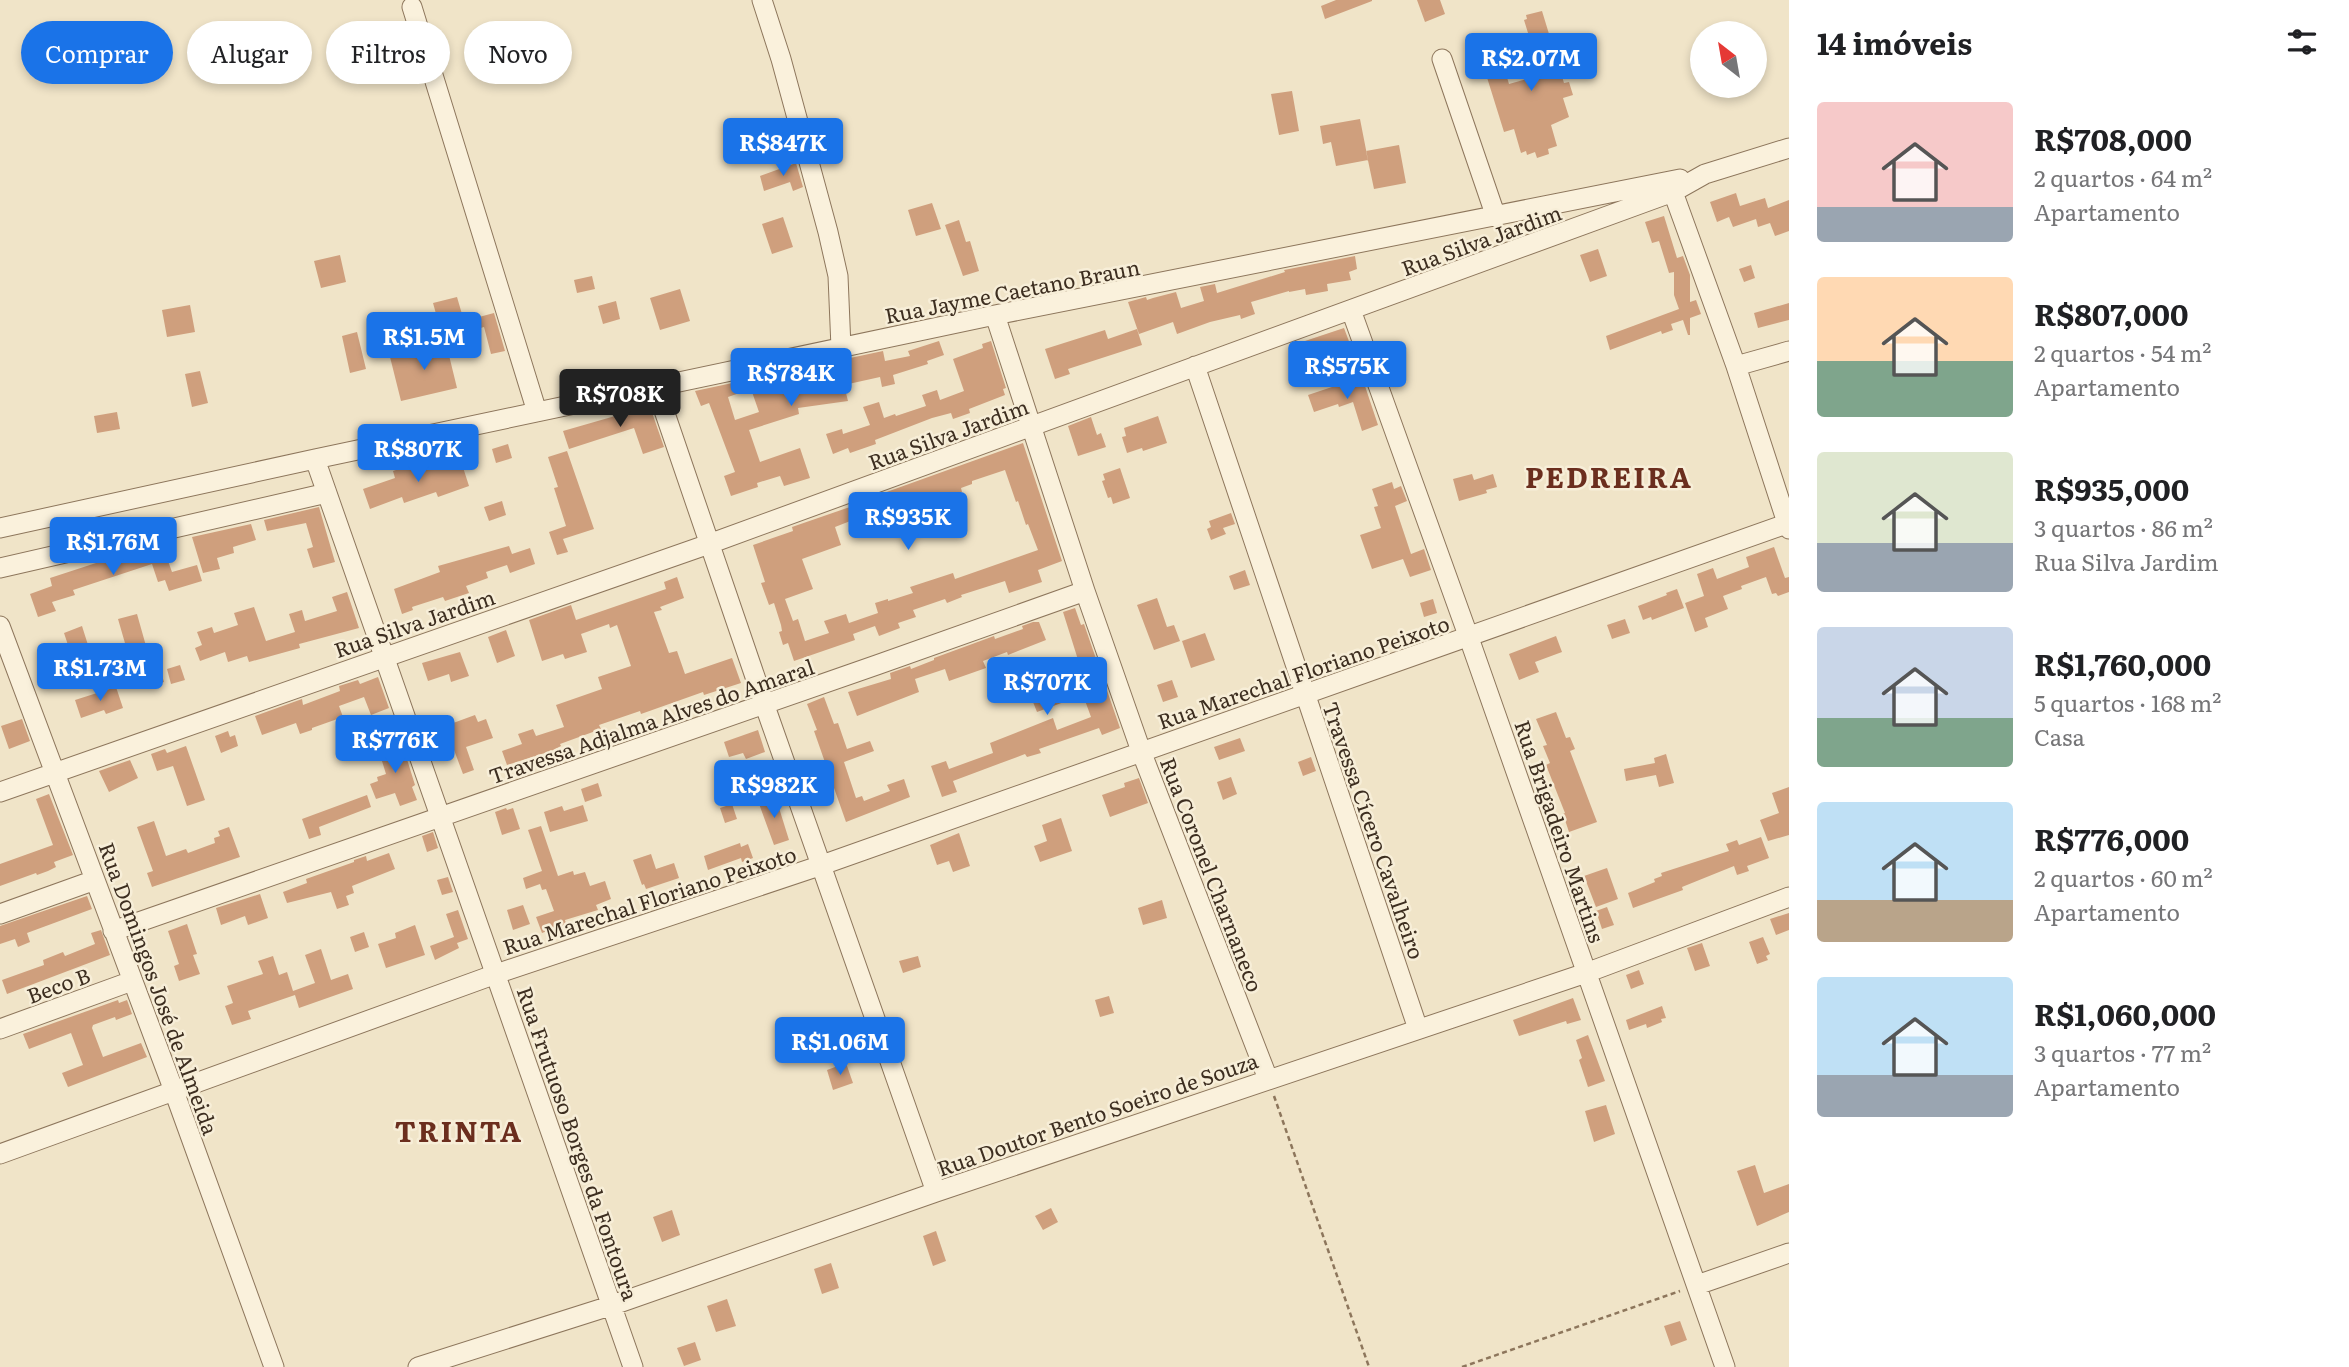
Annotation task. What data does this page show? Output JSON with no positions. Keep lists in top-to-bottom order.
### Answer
{
  "streets": {
    "street": [
      "Rua Silva Jardim",
      "Rua Jayme Caetano Braun",
      "Rua Marechal Floriano Peixoto",
      "Travessa Adjalma Alves do Amaral",
      "Travessa Cícero Cavalheiro",
      "Rua Brigadeiro Martins",
      "Rua Coronel Charnaneco",
      "Beco B",
      "Rua Domingos José de Almeida",
      "Rua Doutor Bento Soeiro de Souza",
      "Rua Frutuoso Borges da Fontoura"
    ]
  },
  "crossings": [
    ["Rua Silva Jardim", "Rua Jayme Caetano Braun"],
    ["Rua Silva Jardim", "Travessa Cícero Cavalheiro"],
    ["Rua Silva Jardim", "Rua Brigadeiro Martins"],
    ["Rua Silva Jardim", "Rua Coronel Charnaneco"],
    ["Rua Silva Jardim", "Rua Domingos José de Almeida"],
    ["Rua Silva Jardim", "Rua Frutuoso Borges da Fontoura"],
    ["Rua Jayme Caetano Braun", "Rua Coronel Charnaneco"],
    ["Rua Jayme Caetano Braun", "Rua Frutuoso Borges da Fontoura"],
    ["Rua Marechal Floriano Peixoto", "Travessa Cícero Cavalheiro"],
    ["Rua Marechal Floriano Peixoto", "Rua Brigadeiro Martins"],
    ["Rua Marechal Floriano Peixoto", "Rua Coronel Charnaneco"],
    ["Rua Marechal Floriano Peixoto", "Rua Domingos José de Almeida"],
    ["Rua Marechal Floriano Peixoto", "Rua Frutuoso Borges da Fontoura"],
    ["Travessa Adjalma Alves do Amaral", "Rua Coronel Charnaneco"],
    ["Travessa Adjalma Alves do Amaral", "Rua Domingos José de Almeida"],
    ["Travessa Adjalma Alves do Amaral", "Rua Frutuoso Borges da Fontoura"],
    ["Travessa Cícero Cavalheiro", "Rua Doutor Bento Soeiro de Souza"],
    ["Rua Brigadeiro Martins", "Rua Doutor Bento Soeiro de Souza"],
    ["Rua Coronel Charnaneco", "Rua Doutor Bento Soeiro de Souza"],
    ["Beco B", "Rua Domingos José de Almeida"],
    ["Rua Doutor Bento Soeiro de Souza", "Rua Frutuoso Borges da Fontoura"]
  ],
  "districts": ["PEDREIRA", "TRINTA"],
  "north": "top left",
  "page": {
    "heading": "14 imóveis",
    "chip": [
      "Comprar",
      "Alugar",
      "Filtros",
      "Novo"
    ],
    "price": [
      "R$2.07M",
      "R$847K",
      "R$1.5M",
      "R$575K",
      "R$784K",
      "R$708K",
      "R$807K",
      "R$935K",
      "R$1.76M",
      "R$1.73M",
      "R$707K",
      "R$776K",
      "R$982K",
      "R$1.06M"
    ],
    "list": [
      {
        "name": "R$708,000",
        "note": "2 quartos · 64 m² · Apartamento"
      },
      {
        "name": "R$807,000",
        "note": "2 quartos · 54 m² · Apartamento"
      },
      {
        "name": "R$935,000",
        "note": "3 quartos · 86 m² · Rua Silva Jardim"
      },
      {
        "name": "R$1,760,000",
        "note": "5 quartos · 168 m² · Casa"
      },
      {
        "name": "R$776,000",
        "note": "2 quartos · 60 m² · Apartamento"
      },
      {
        "name": "R$1,060,000",
        "note": "3 quartos · 77 m² · Apartamento"
      }
    ]
  }
}
